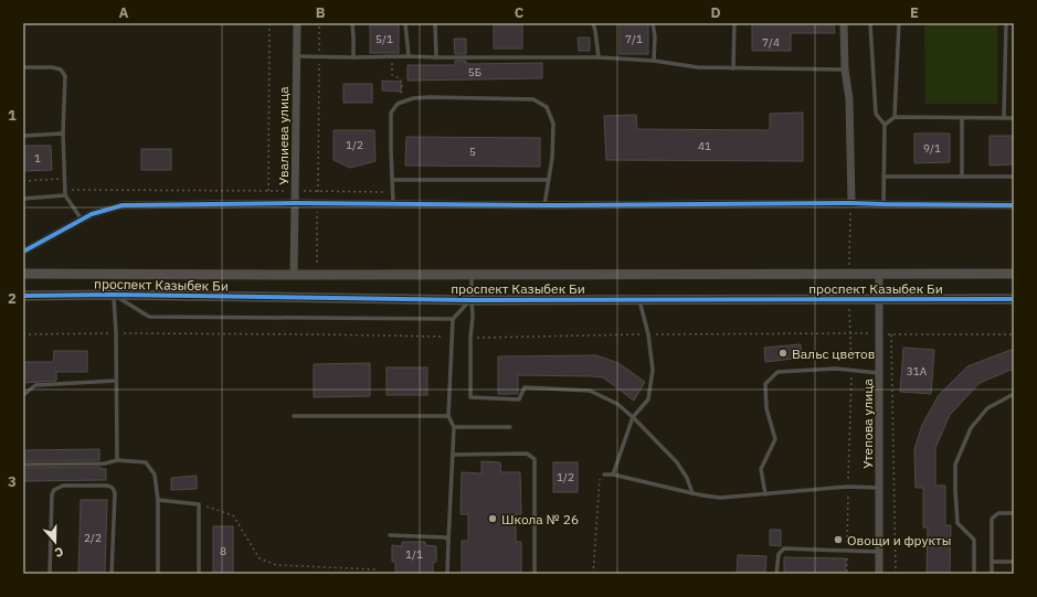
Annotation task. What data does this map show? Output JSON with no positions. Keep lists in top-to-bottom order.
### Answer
{
  "streets": {
    "street": ["Увалиева улица", "проспект Казыбек Би", "Утепова улица"]
  },
  "crossings": [
    ["Увалиева улица", "проспект Казыбек Би"],
    ["проспект Казыбек Би", "Утепова улица"]
  ],
  "places": ["Вальс цветов", "Школа № 26", "Овощи и фрукты"],
  "house_numbers": [
    "5/1",
    "7/1",
    "7/4",
    "5Б",
    "1/2",
    "41",
    "9/1",
    "5",
    "1",
    "31А",
    "1/2",
    "2/2",
    "8",
    "1/1"
  ],
  "north": "bottom",
  "grid": {
    "columns": [
      "A",
      "B",
      "C",
      "D",
      "E"
    ],
    "rows": ["1", "2", "3"]
  }
}
